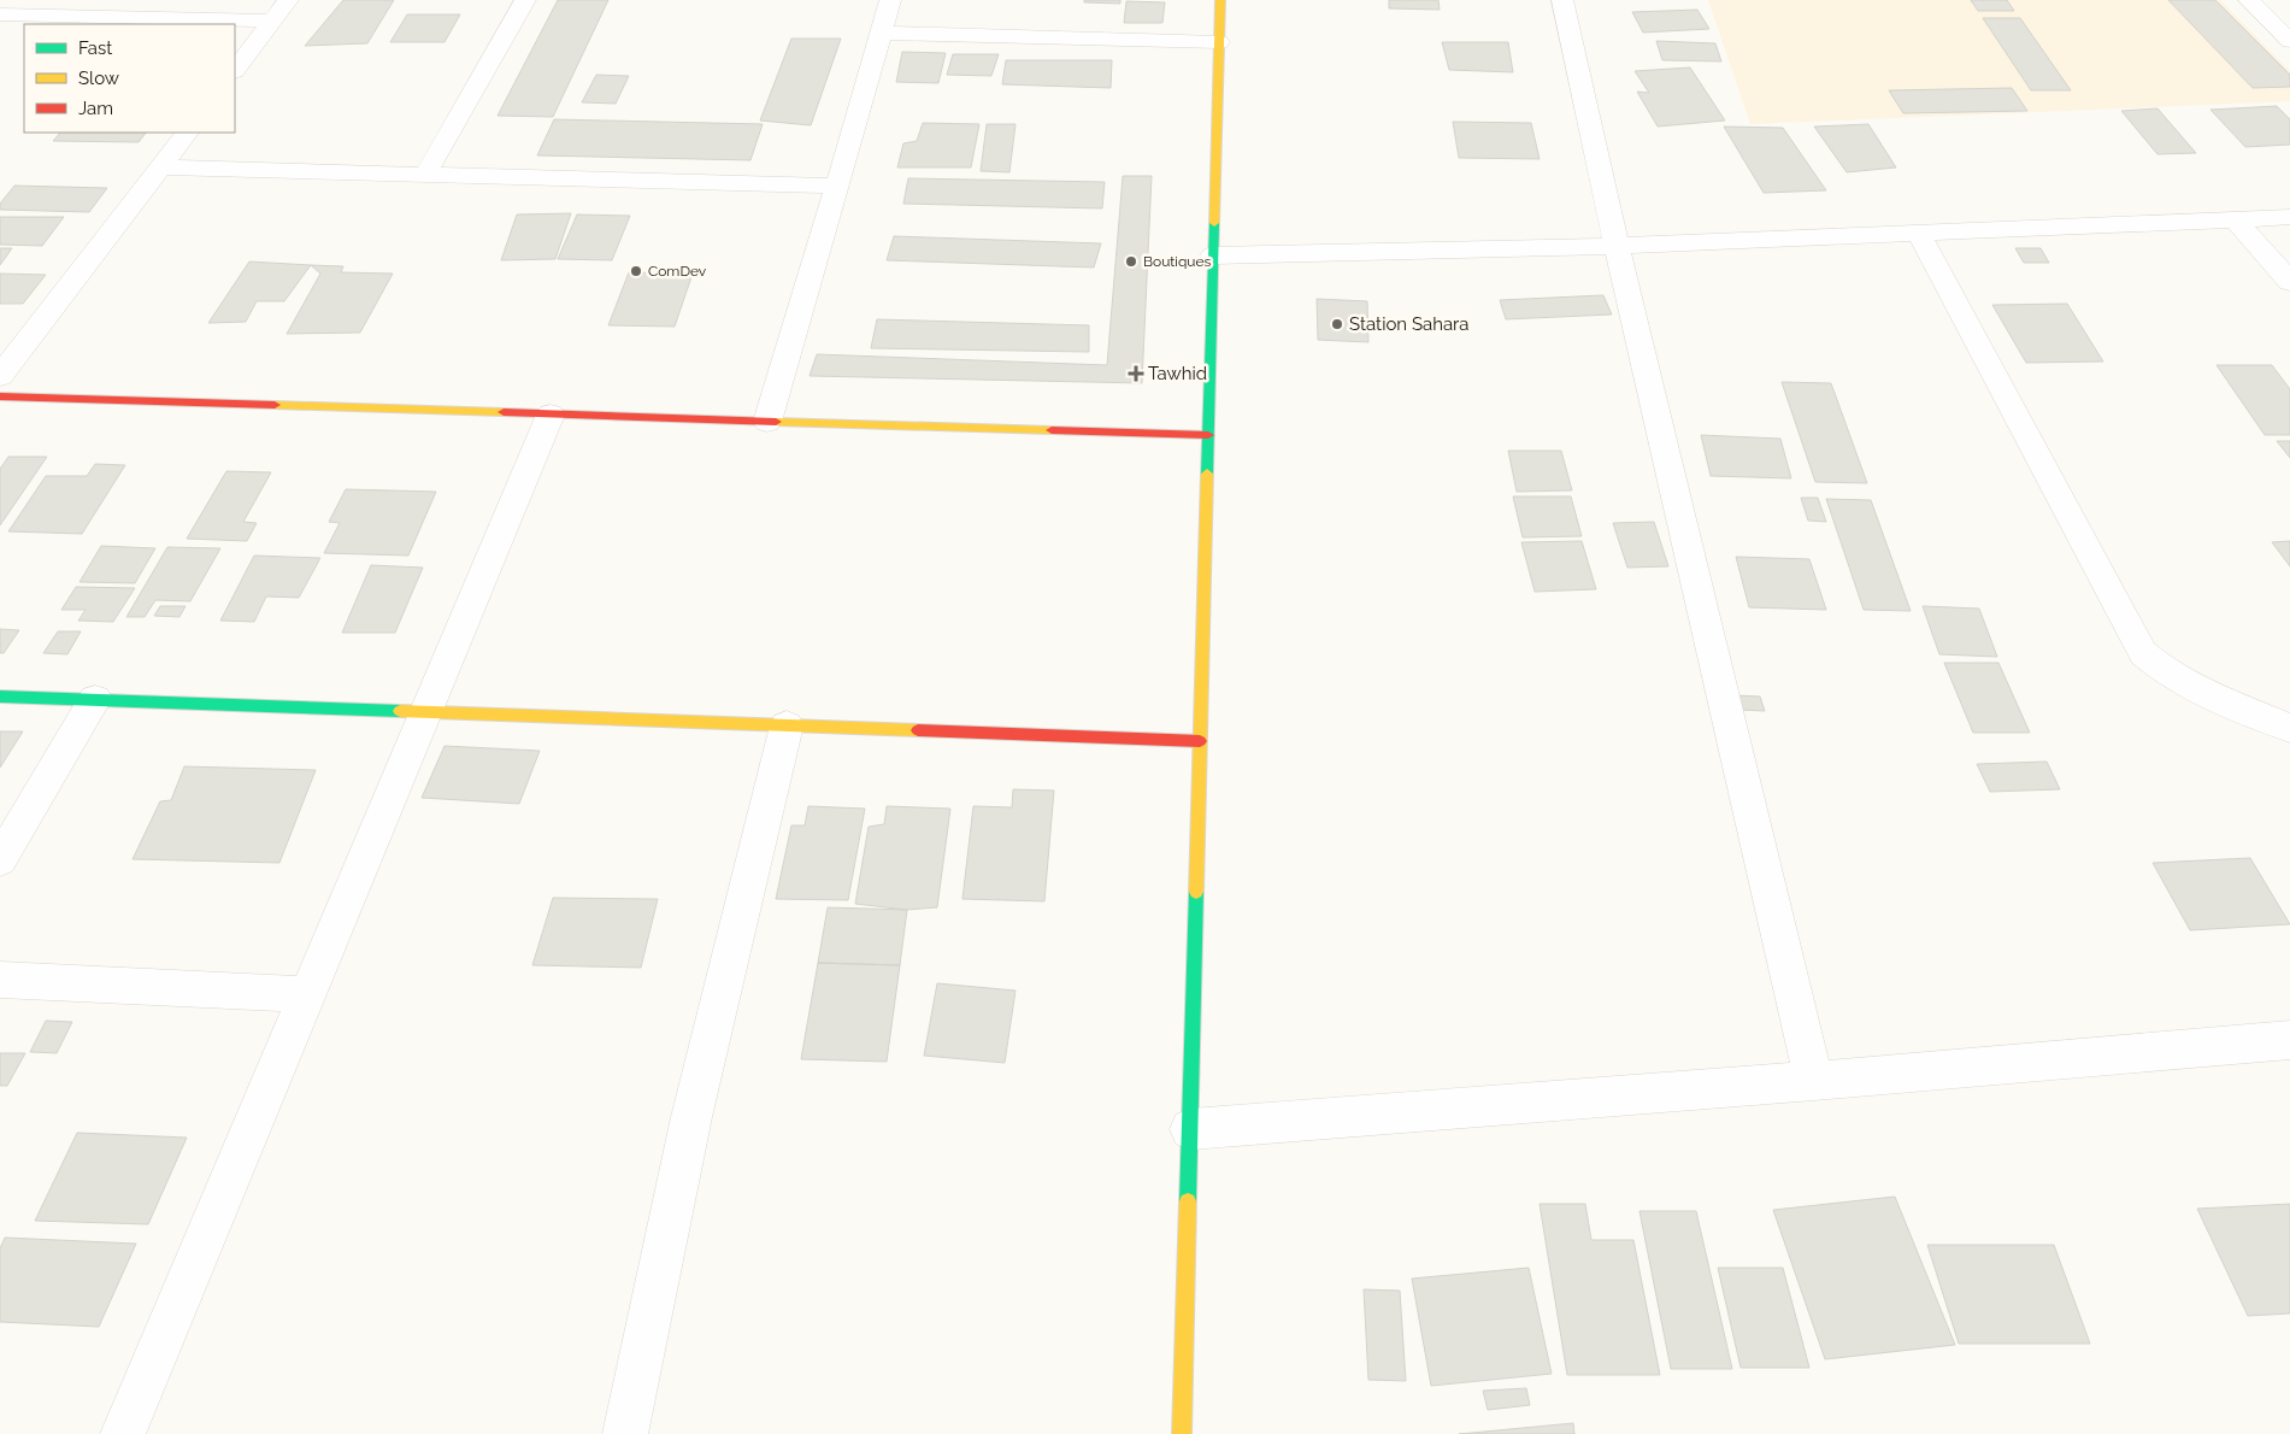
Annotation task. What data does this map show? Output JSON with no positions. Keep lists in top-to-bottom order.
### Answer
{
  "places": {
    "other": ["Boutiques", "ComDev", "Station Sahara"],
    "health": ["Tawhid"]
  },
  "legend": ["Fast", "Slow", "Jam"]
}
